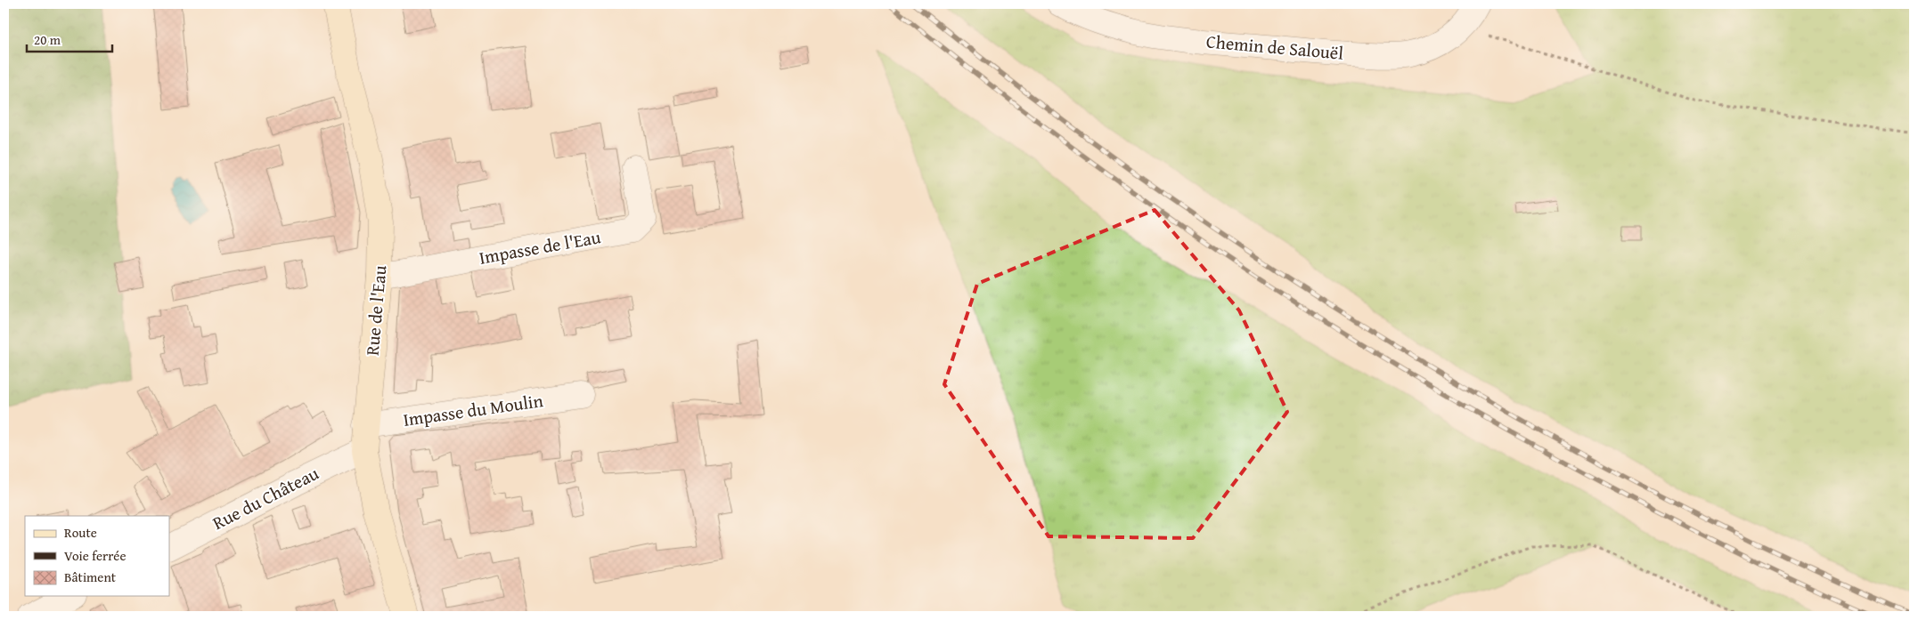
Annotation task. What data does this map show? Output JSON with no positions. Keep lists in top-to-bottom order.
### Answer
{
  "streets": {
    "street": [
      "Chemin de Salouël",
      "Impasse de l'Eau",
      "Rue de l'Eau",
      "Impasse du Moulin",
      "Rue du Château"
    ]
  },
  "crossings": [
    ["Impasse de l'Eau", "Rue de l'Eau"],
    ["Rue de l'Eau", "Impasse du Moulin"],
    ["Rue de l'Eau", "Rue du Château"]
  ],
  "legend": ["Route", "Voie ferrée", "Bâtiment"],
  "scale_bar": "20 m"
}
